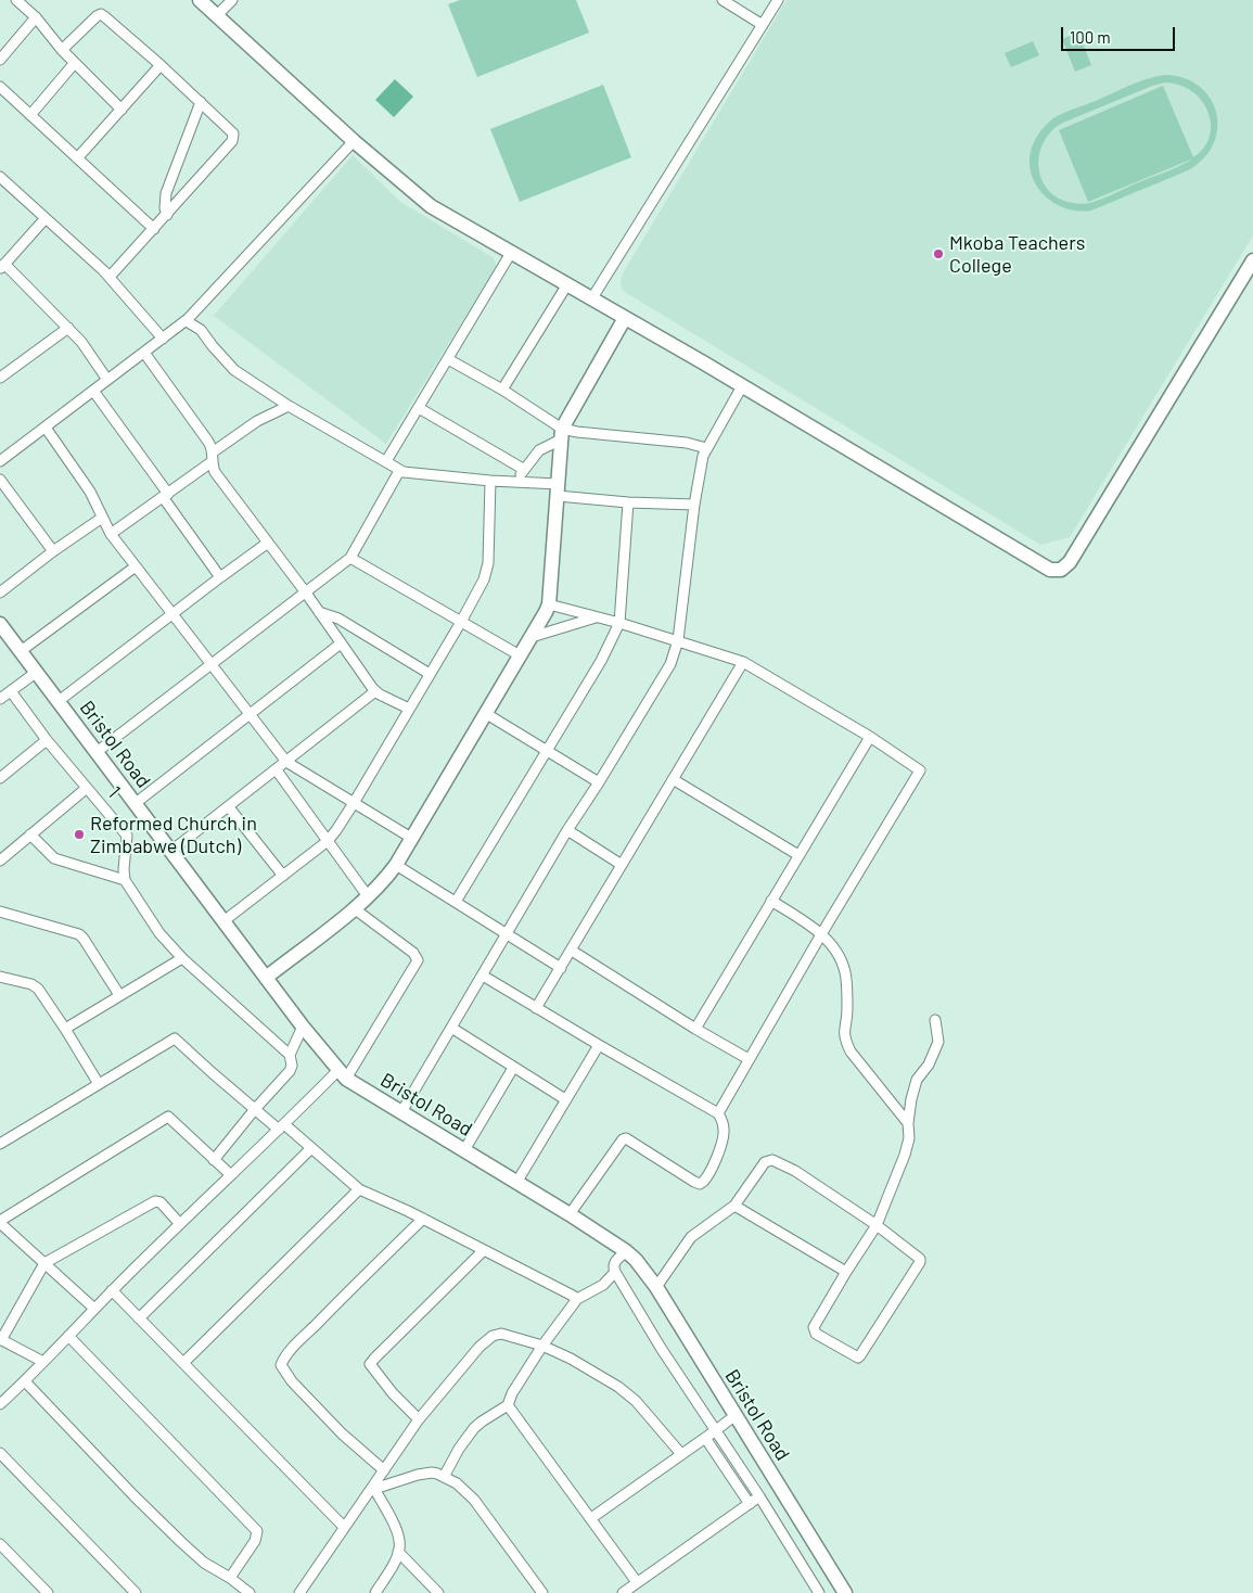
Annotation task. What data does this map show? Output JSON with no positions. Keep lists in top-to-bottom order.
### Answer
{
  "streets": {
    "street": ["Bristol Road", "1"]
  },
  "places": ["Mkoba Teachers College", "Reformed Church in Zimbabwe (Dutch)"],
  "scale_bar": "100 m"
}
